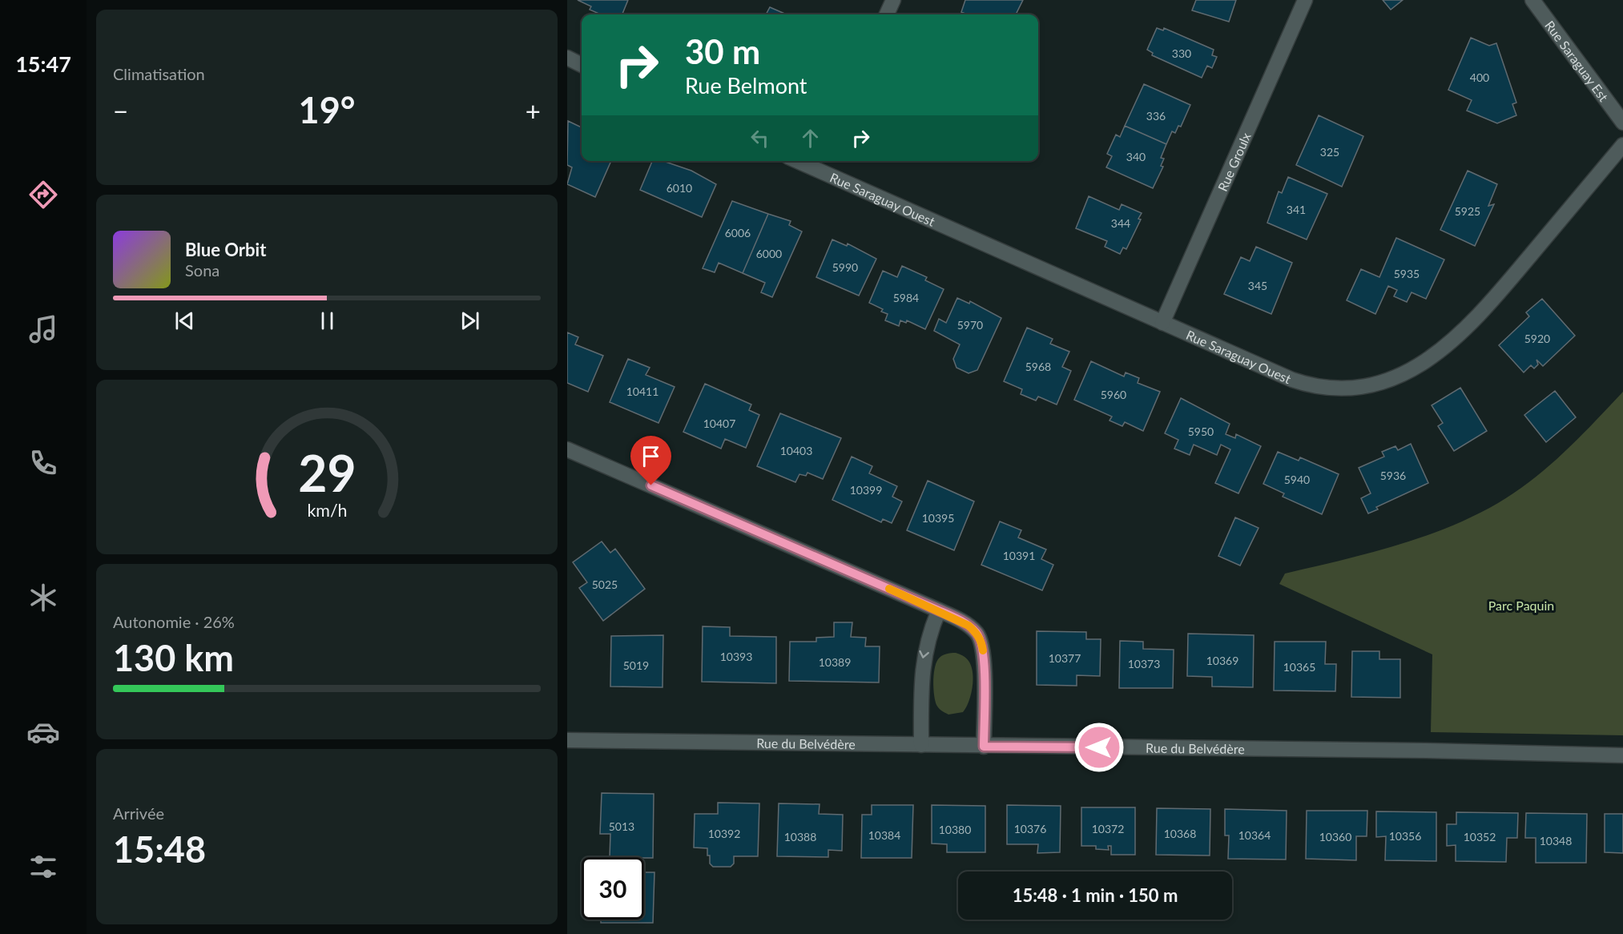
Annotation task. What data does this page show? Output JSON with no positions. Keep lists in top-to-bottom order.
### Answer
{
  "streets": {
    "street": [
      "Rue Saraguay Est",
      "Rue Groulx",
      "Rue Saraguay Ouest",
      "Rue du Belvédère"
    ]
  },
  "crossings": [
    ["Rue Groulx", "Rue Saraguay Ouest"]
  ],
  "parks": ["Parc Paquin"],
  "house_numbers": [
    "330",
    "400",
    "336",
    "325",
    "340",
    "6010",
    "341",
    "5925",
    "344",
    "6006",
    "6000",
    "5990",
    "5935",
    "345",
    "5984",
    "5970",
    "5920",
    "5968",
    "10411",
    "5960",
    "10407",
    "5950",
    "10403",
    "5936",
    "5940",
    "10399",
    "10395",
    "10391",
    "5025",
    "10393",
    "10377",
    "10369",
    "10389",
    "10373",
    "5019",
    "10365",
    "5013",
    "10376",
    "10372",
    "10380",
    "10392",
    "10368",
    "10384",
    "10364",
    "10356",
    "10388",
    "10360",
    "10352",
    "10348"
  ],
  "page": {
    "tabs": "15:47",
    "tile": [
      "Climatisation",
      ["Autonomie · 26%", "130 km"],
      ["Arrivée", "15:48"]
    ],
    "turn": ["30 m", "Rue Belmont"],
    "heat": ["−", "19°", "+"],
    "song": ["Blue Orbit", "Sona"],
    "limit": "30",
    "trip": "15:48 · 1 min · 150 m",
    "gauge": ["29", "km/h"]
  }
}
